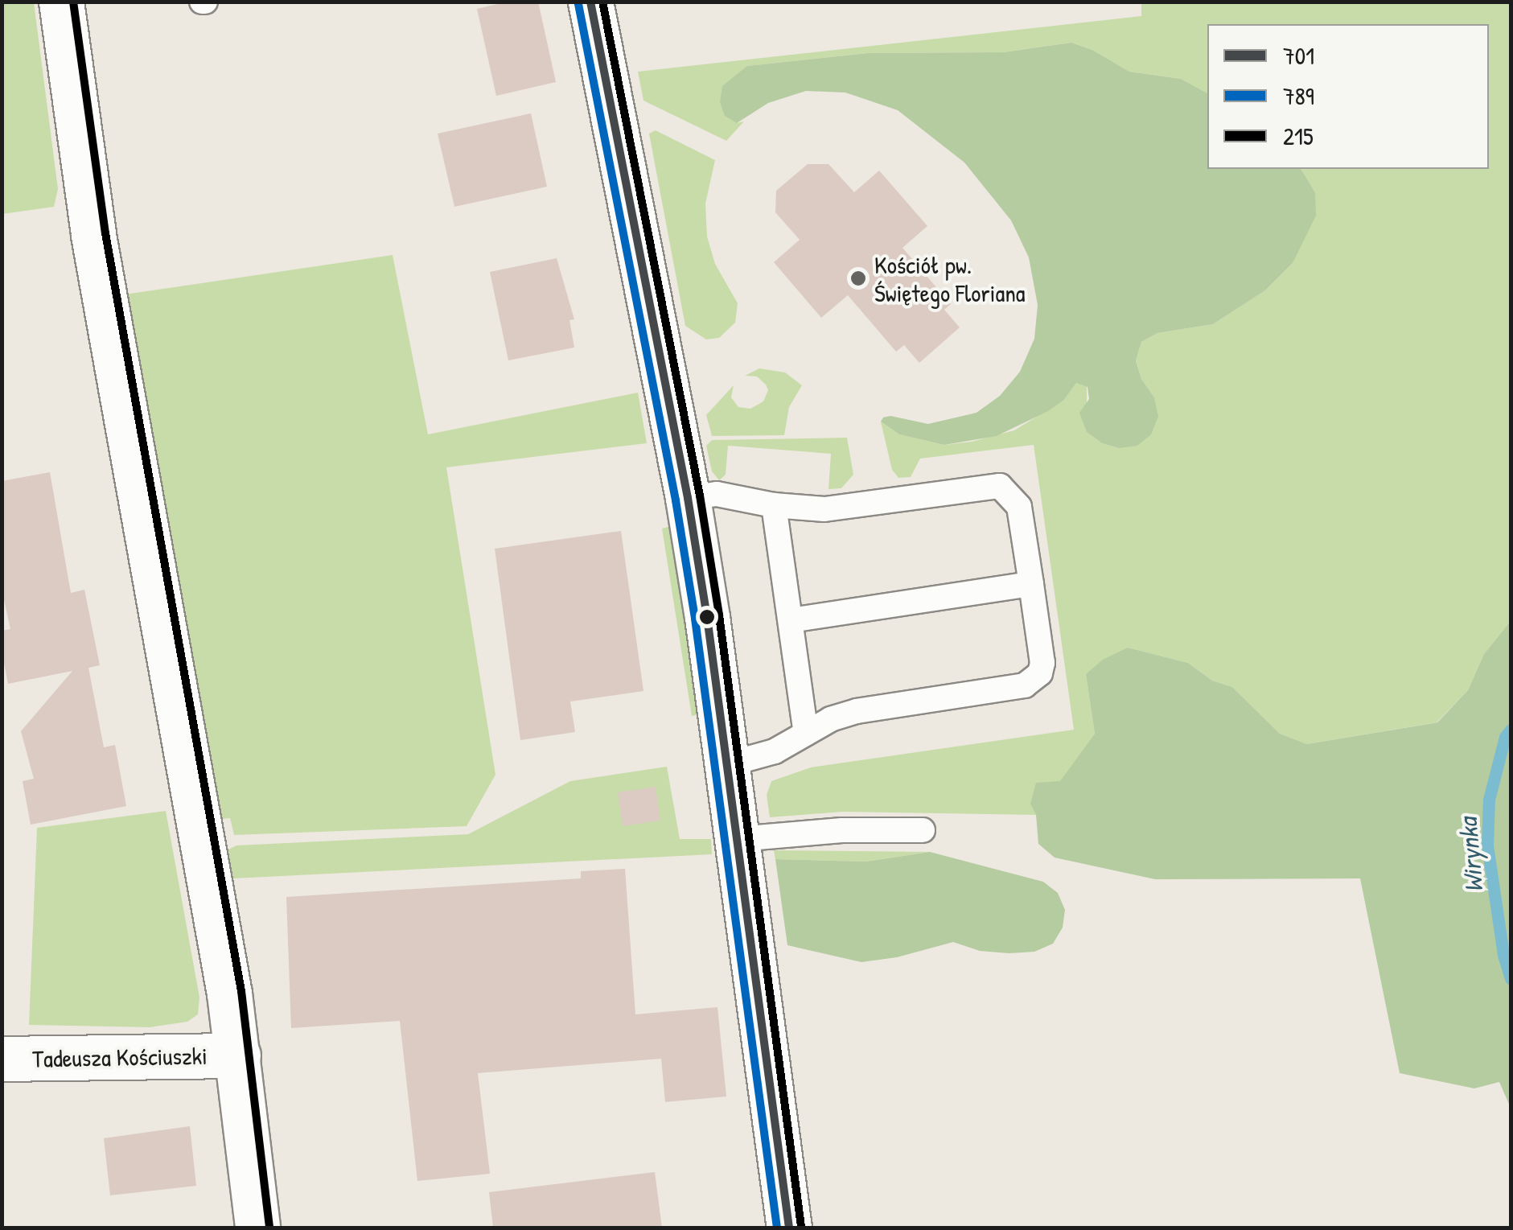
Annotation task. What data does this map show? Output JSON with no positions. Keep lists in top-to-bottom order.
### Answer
{
  "streets": {
    "street": ["Tadeusza Kościuszki"]
  },
  "water": ["Wirynka"],
  "places": ["Kościół pw. Świętego Floriana"],
  "lines": ["transit line 701", "transit line 215", "transit line 789"],
  "legend": ["701", "789", "215"]
}
